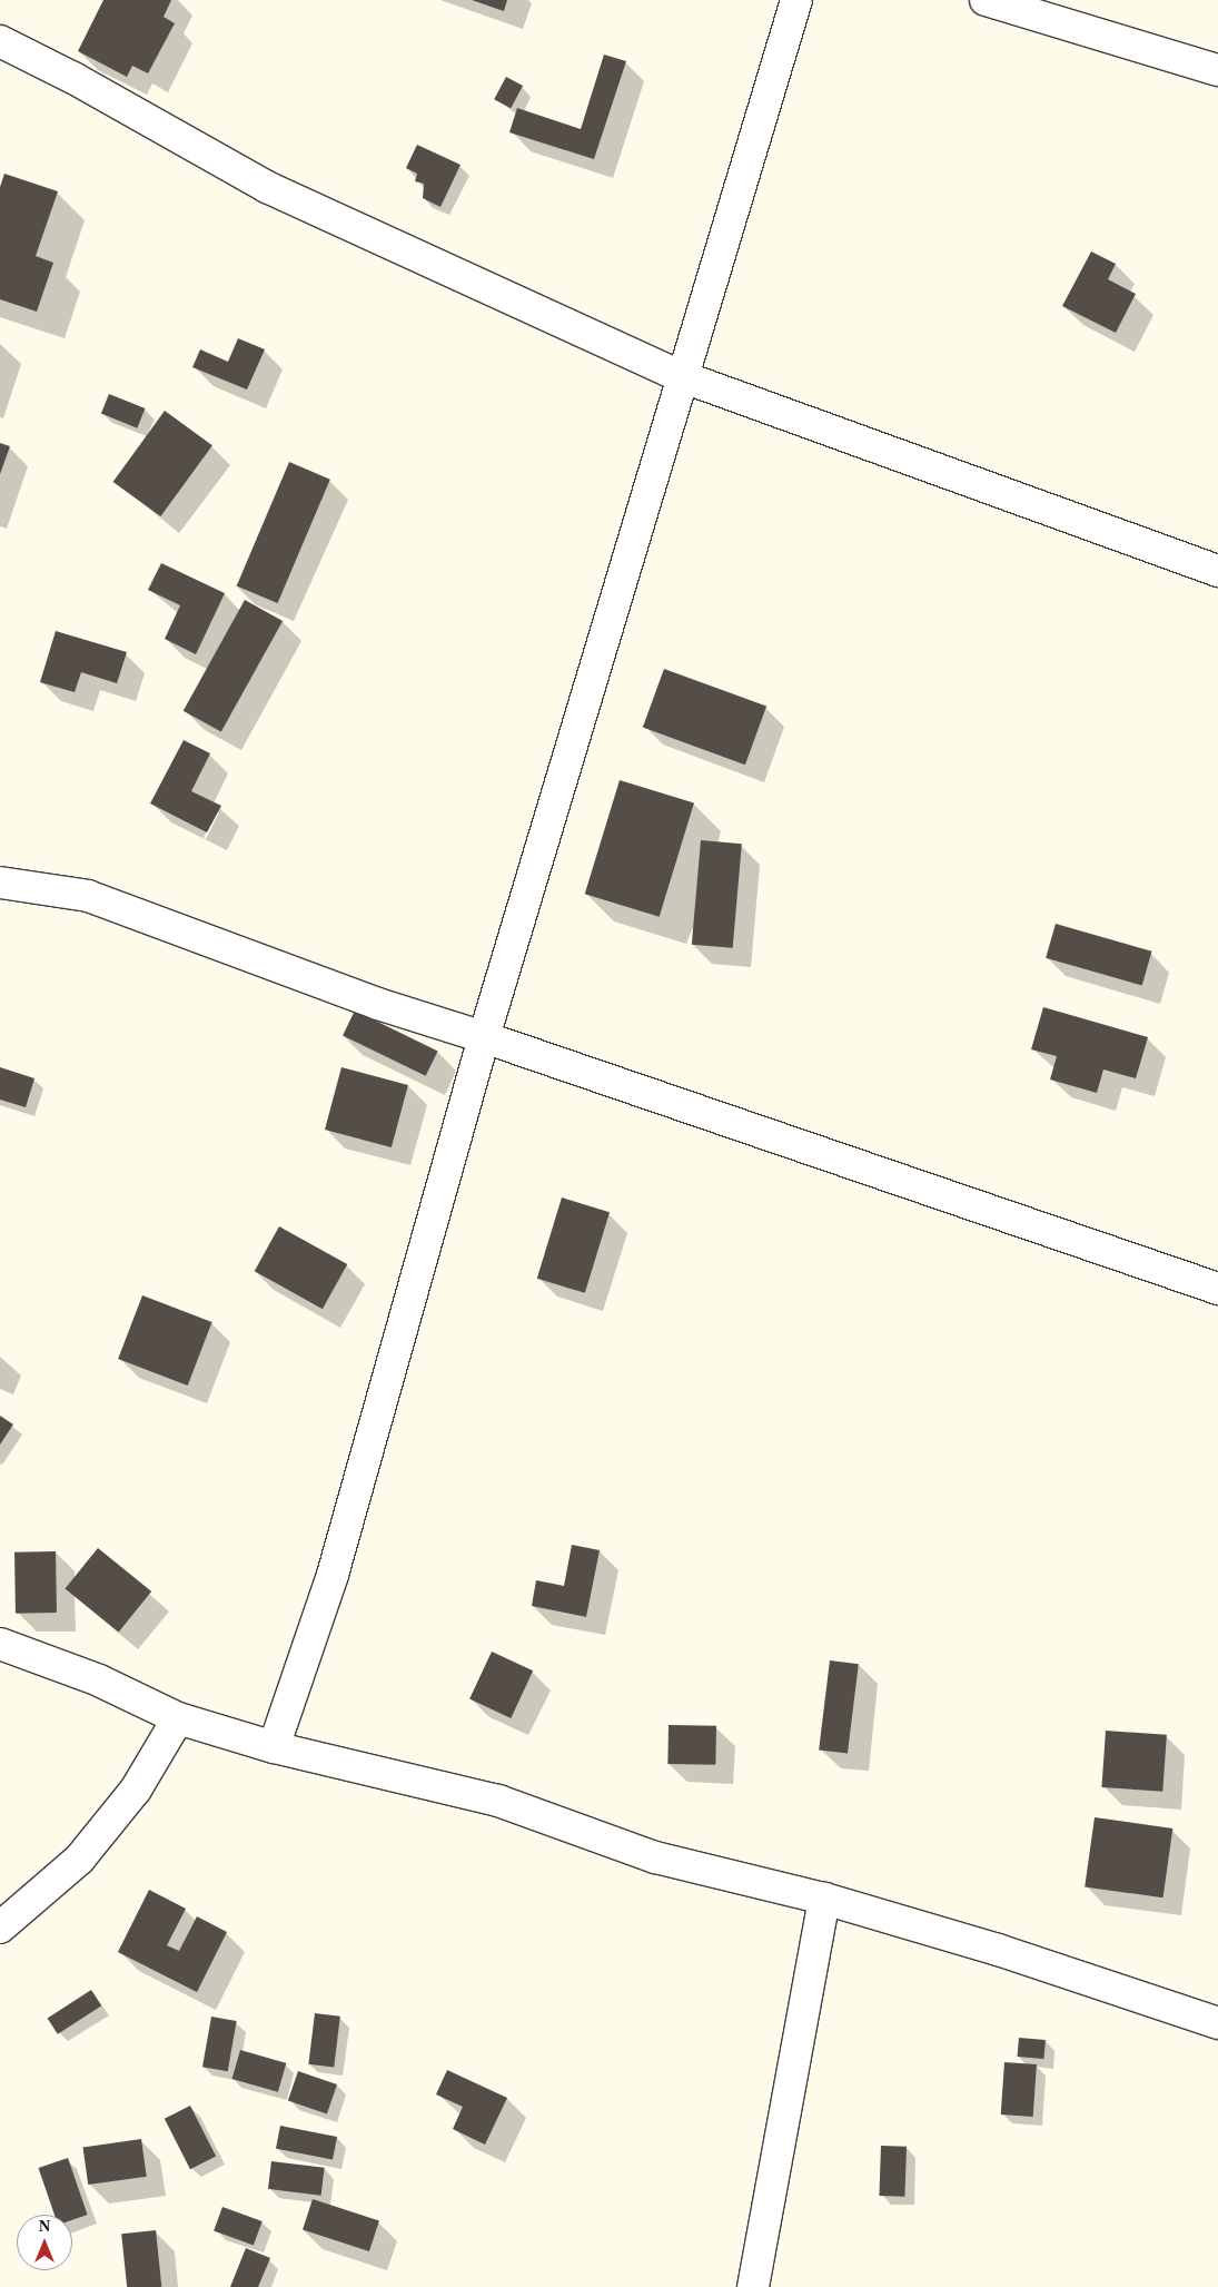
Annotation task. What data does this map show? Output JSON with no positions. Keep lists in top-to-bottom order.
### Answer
{
  "north": "top"
}
